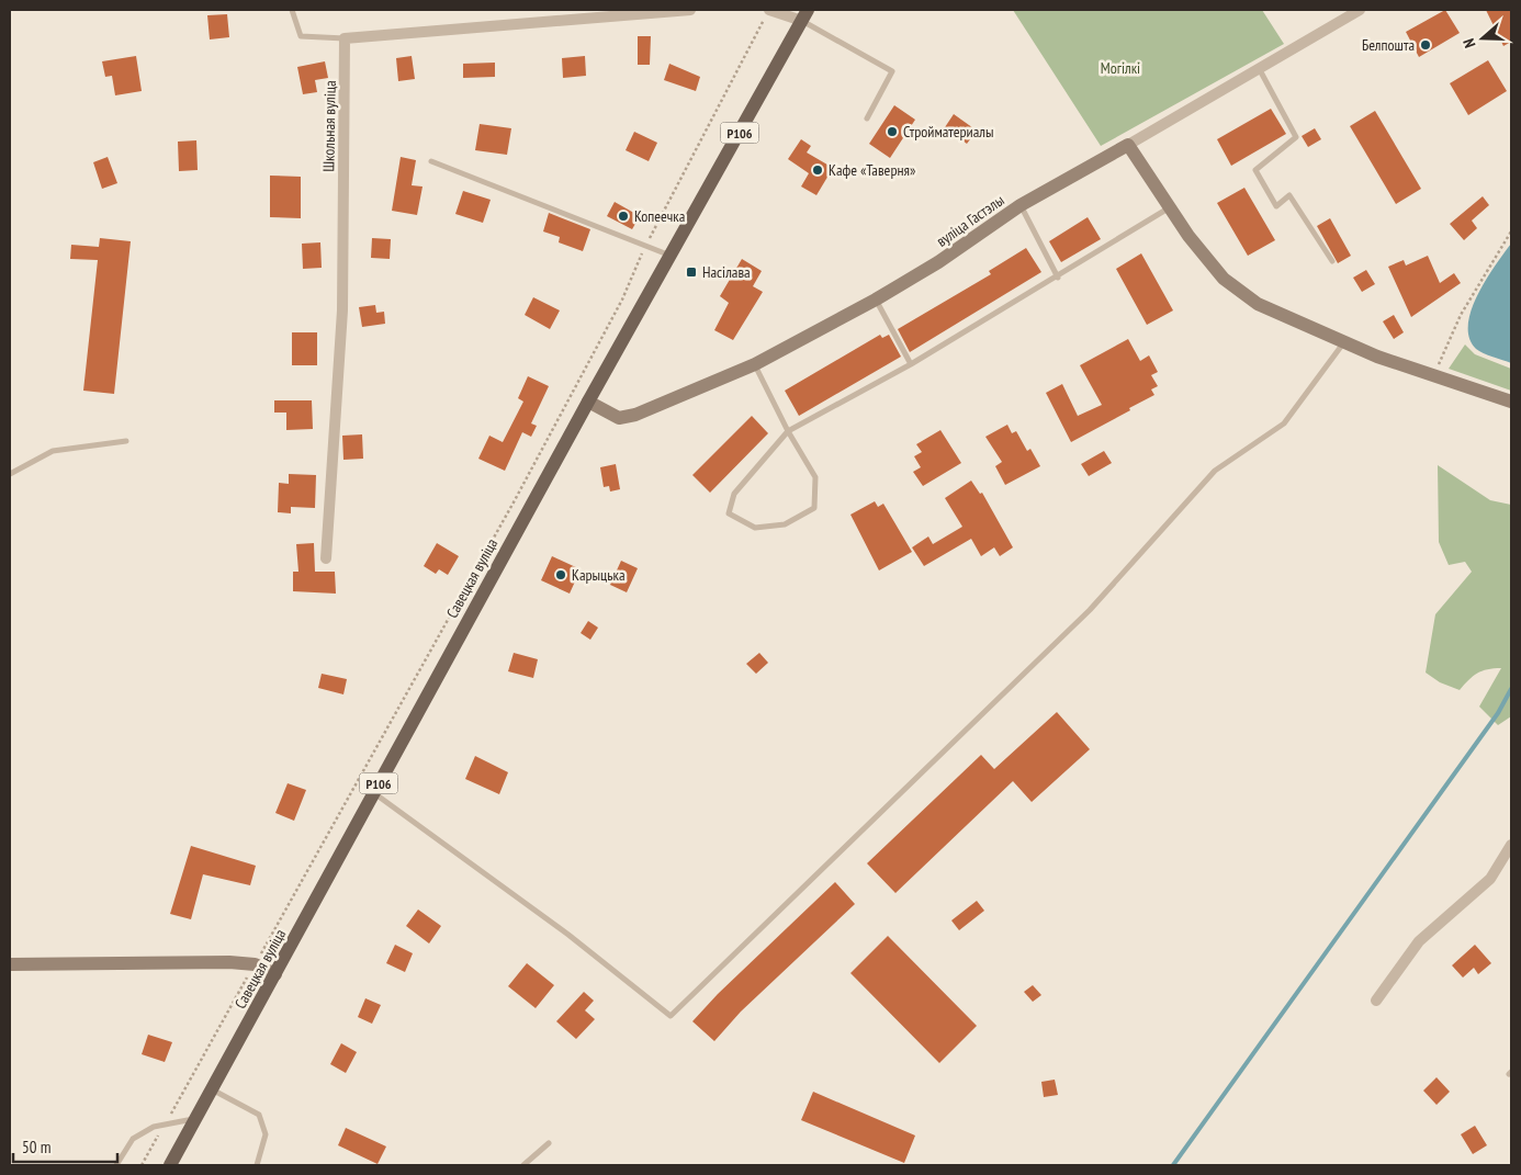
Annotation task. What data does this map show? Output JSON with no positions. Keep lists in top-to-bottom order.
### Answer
{
  "streets": {
    "main road": ["Р106", "Савецкая вуліца"],
    "street": ["Школьная вуліца", "вуліца Гастэлы"]
  },
  "crossings": [
    ["вуліца Гастэлы", "Савецкая вуліца"]
  ],
  "parks": ["Могілкі"],
  "places": {
    "other": [
      "Белпошта",
      "Стройматериалы",
      "Кафе «Таверня»",
      "Копеечка",
      "Карыцька"
    ],
    "transit": ["Насілава"]
  },
  "scale_bar": "50 m",
  "north": "left"
}
